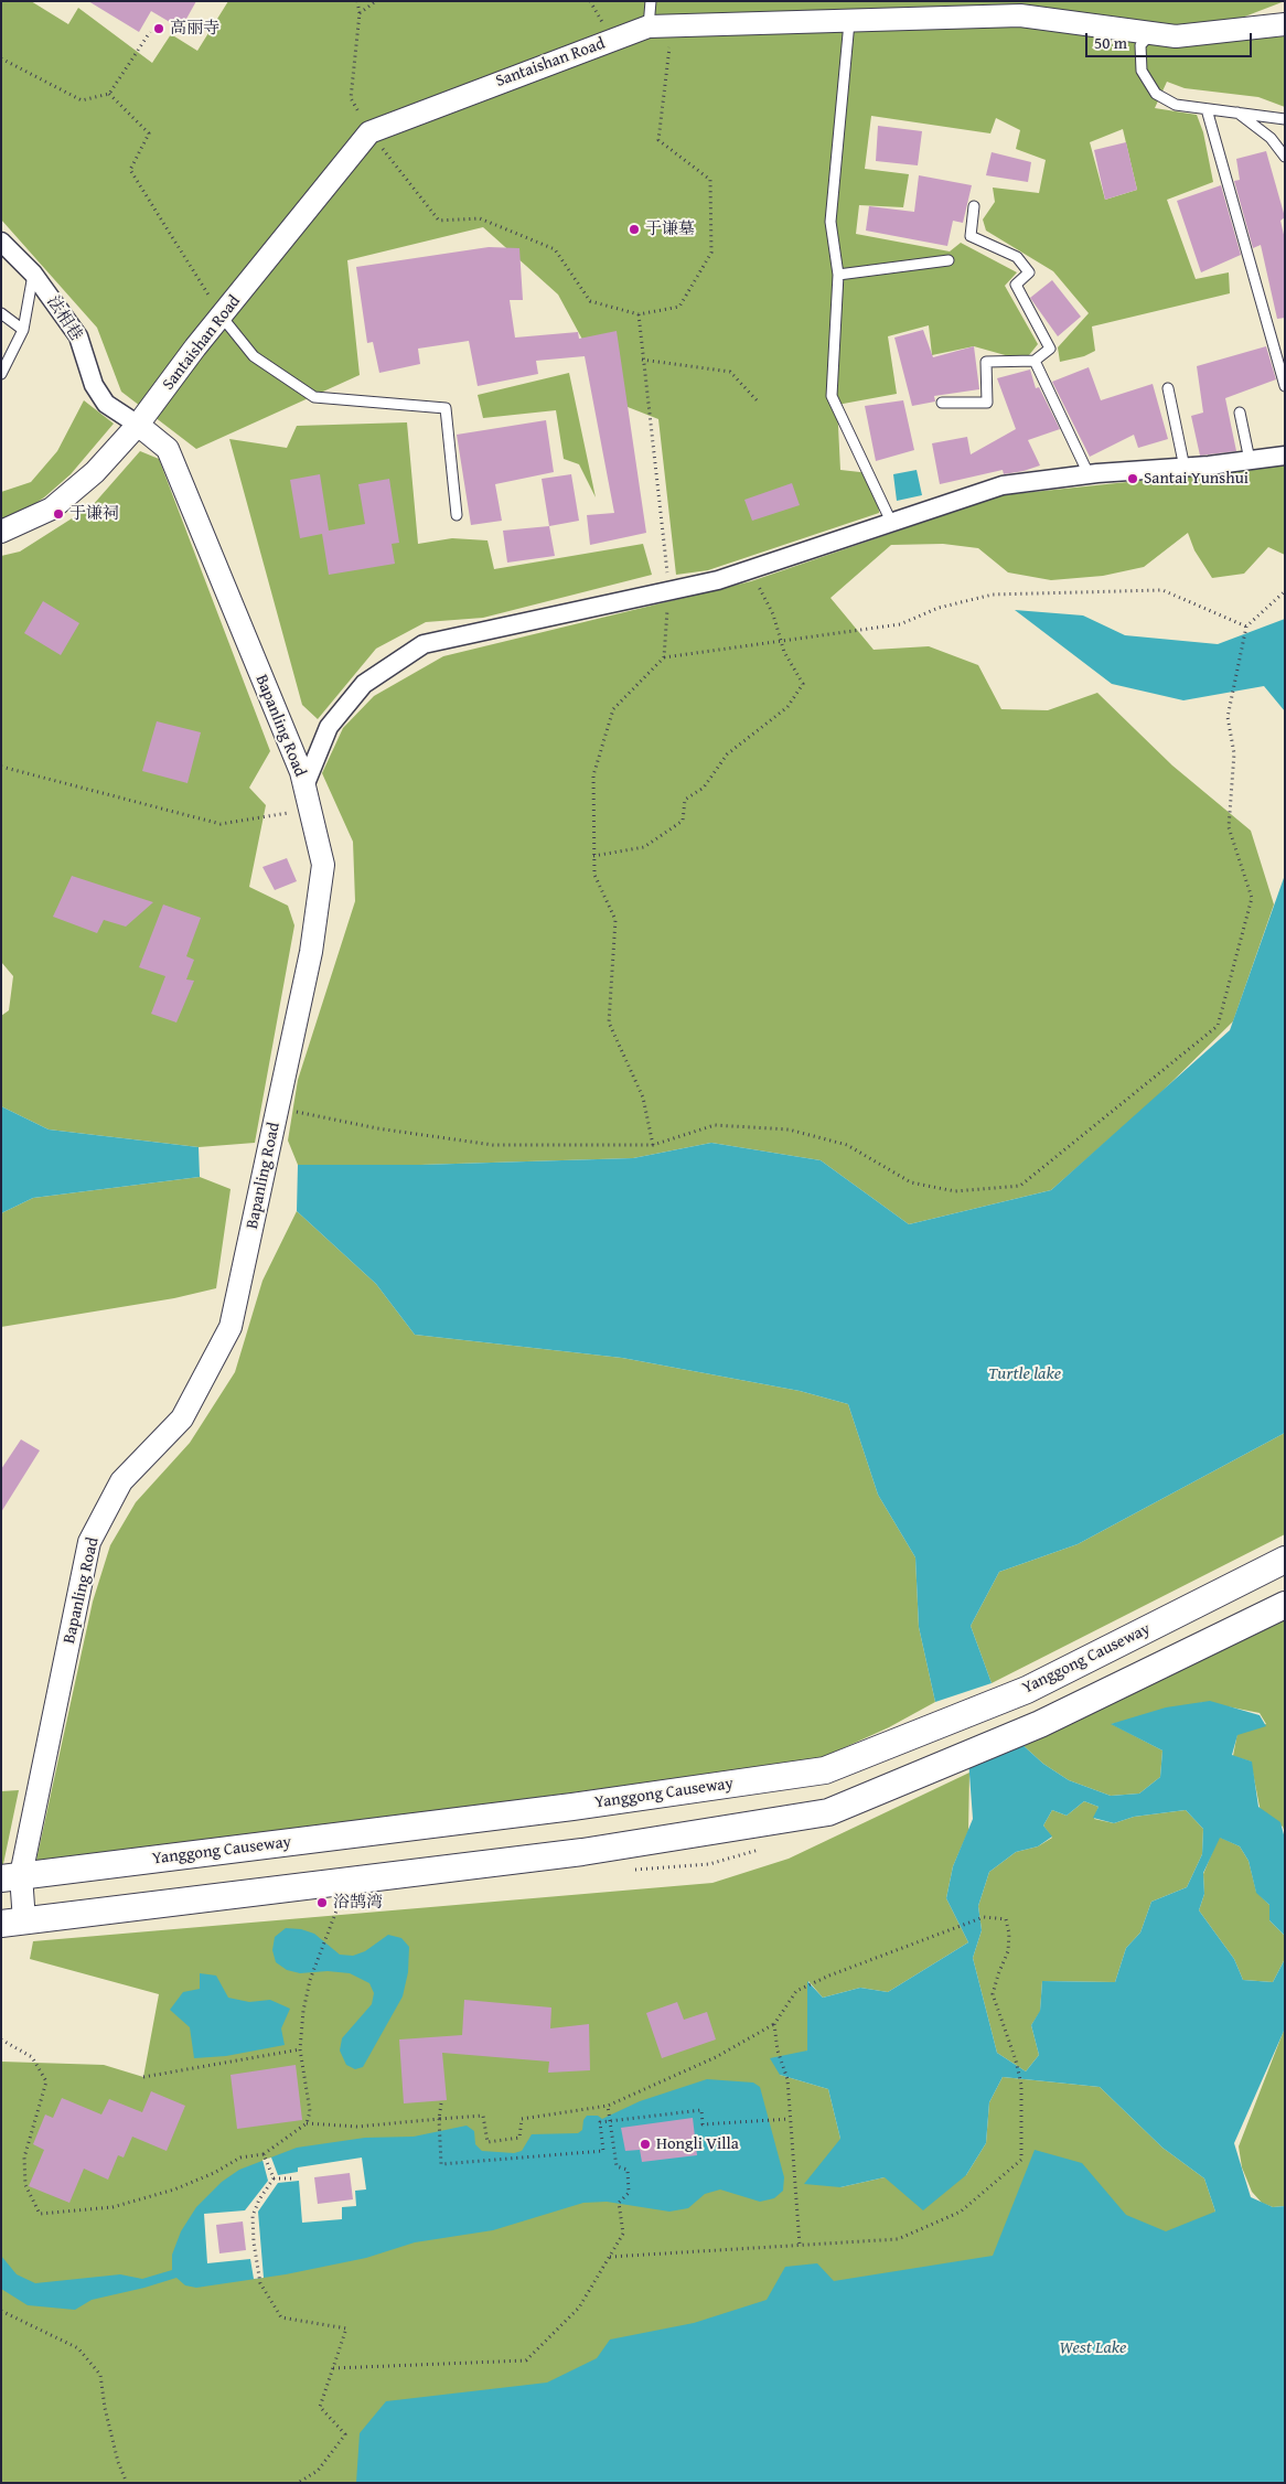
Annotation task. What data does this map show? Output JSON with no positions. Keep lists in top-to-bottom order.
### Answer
{
  "streets": {
    "main road": ["Yanggong Causeway"],
    "street": ["Santaishan Road", "法相巷", "Bapanling Road"]
  },
  "crossings": [
    ["Santaishan Road", "法相巷"],
    ["Santaishan Road", "Bapanling Road"],
    ["法相巷", "Bapanling Road"],
    ["Bapanling Road", "Yanggong Causeway"]
  ],
  "water": ["Turtle lake", "West Lake"],
  "places": [
    "高丽寺",
    "于谦墓",
    "Santai Yunshui",
    "于谦祠",
    "浴鹄湾",
    "Hongli Villa"
  ],
  "scale_bar": "50 m"
}
